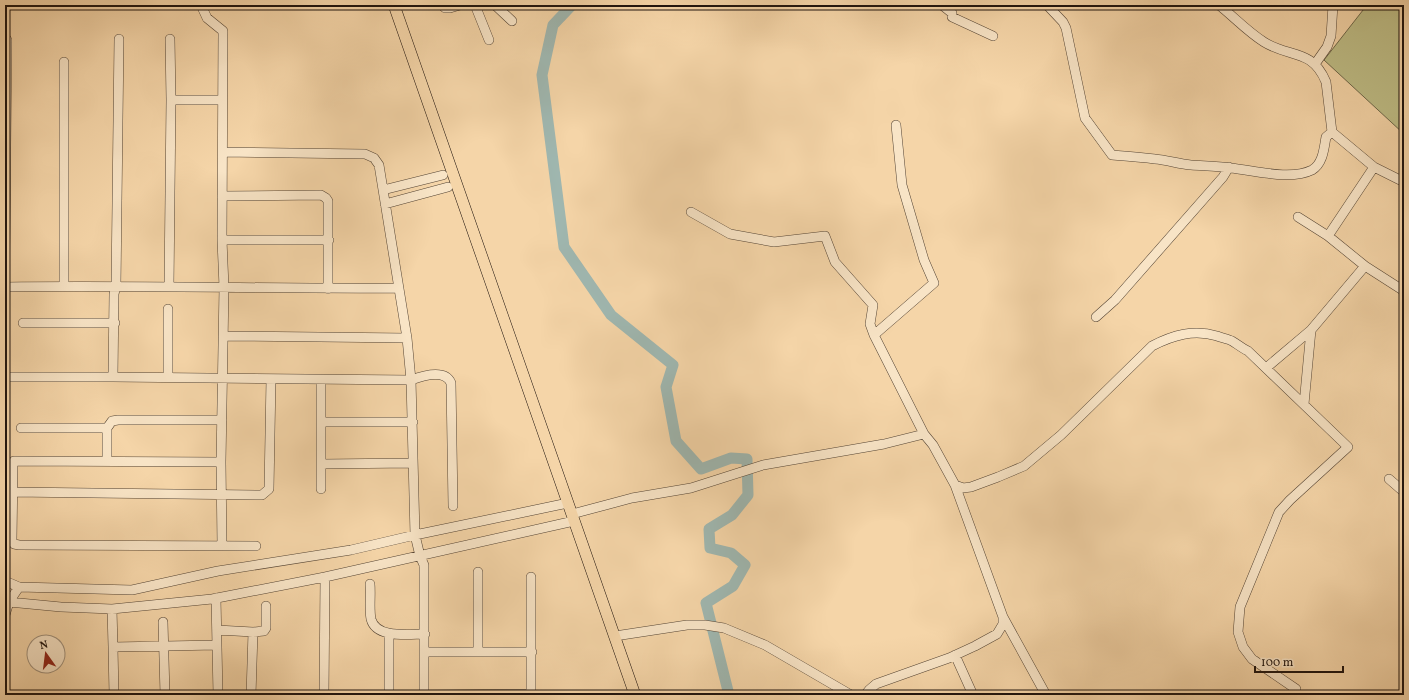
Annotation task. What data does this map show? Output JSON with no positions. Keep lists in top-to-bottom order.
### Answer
{
  "scale_bar": "100 m",
  "north": "top"
}
